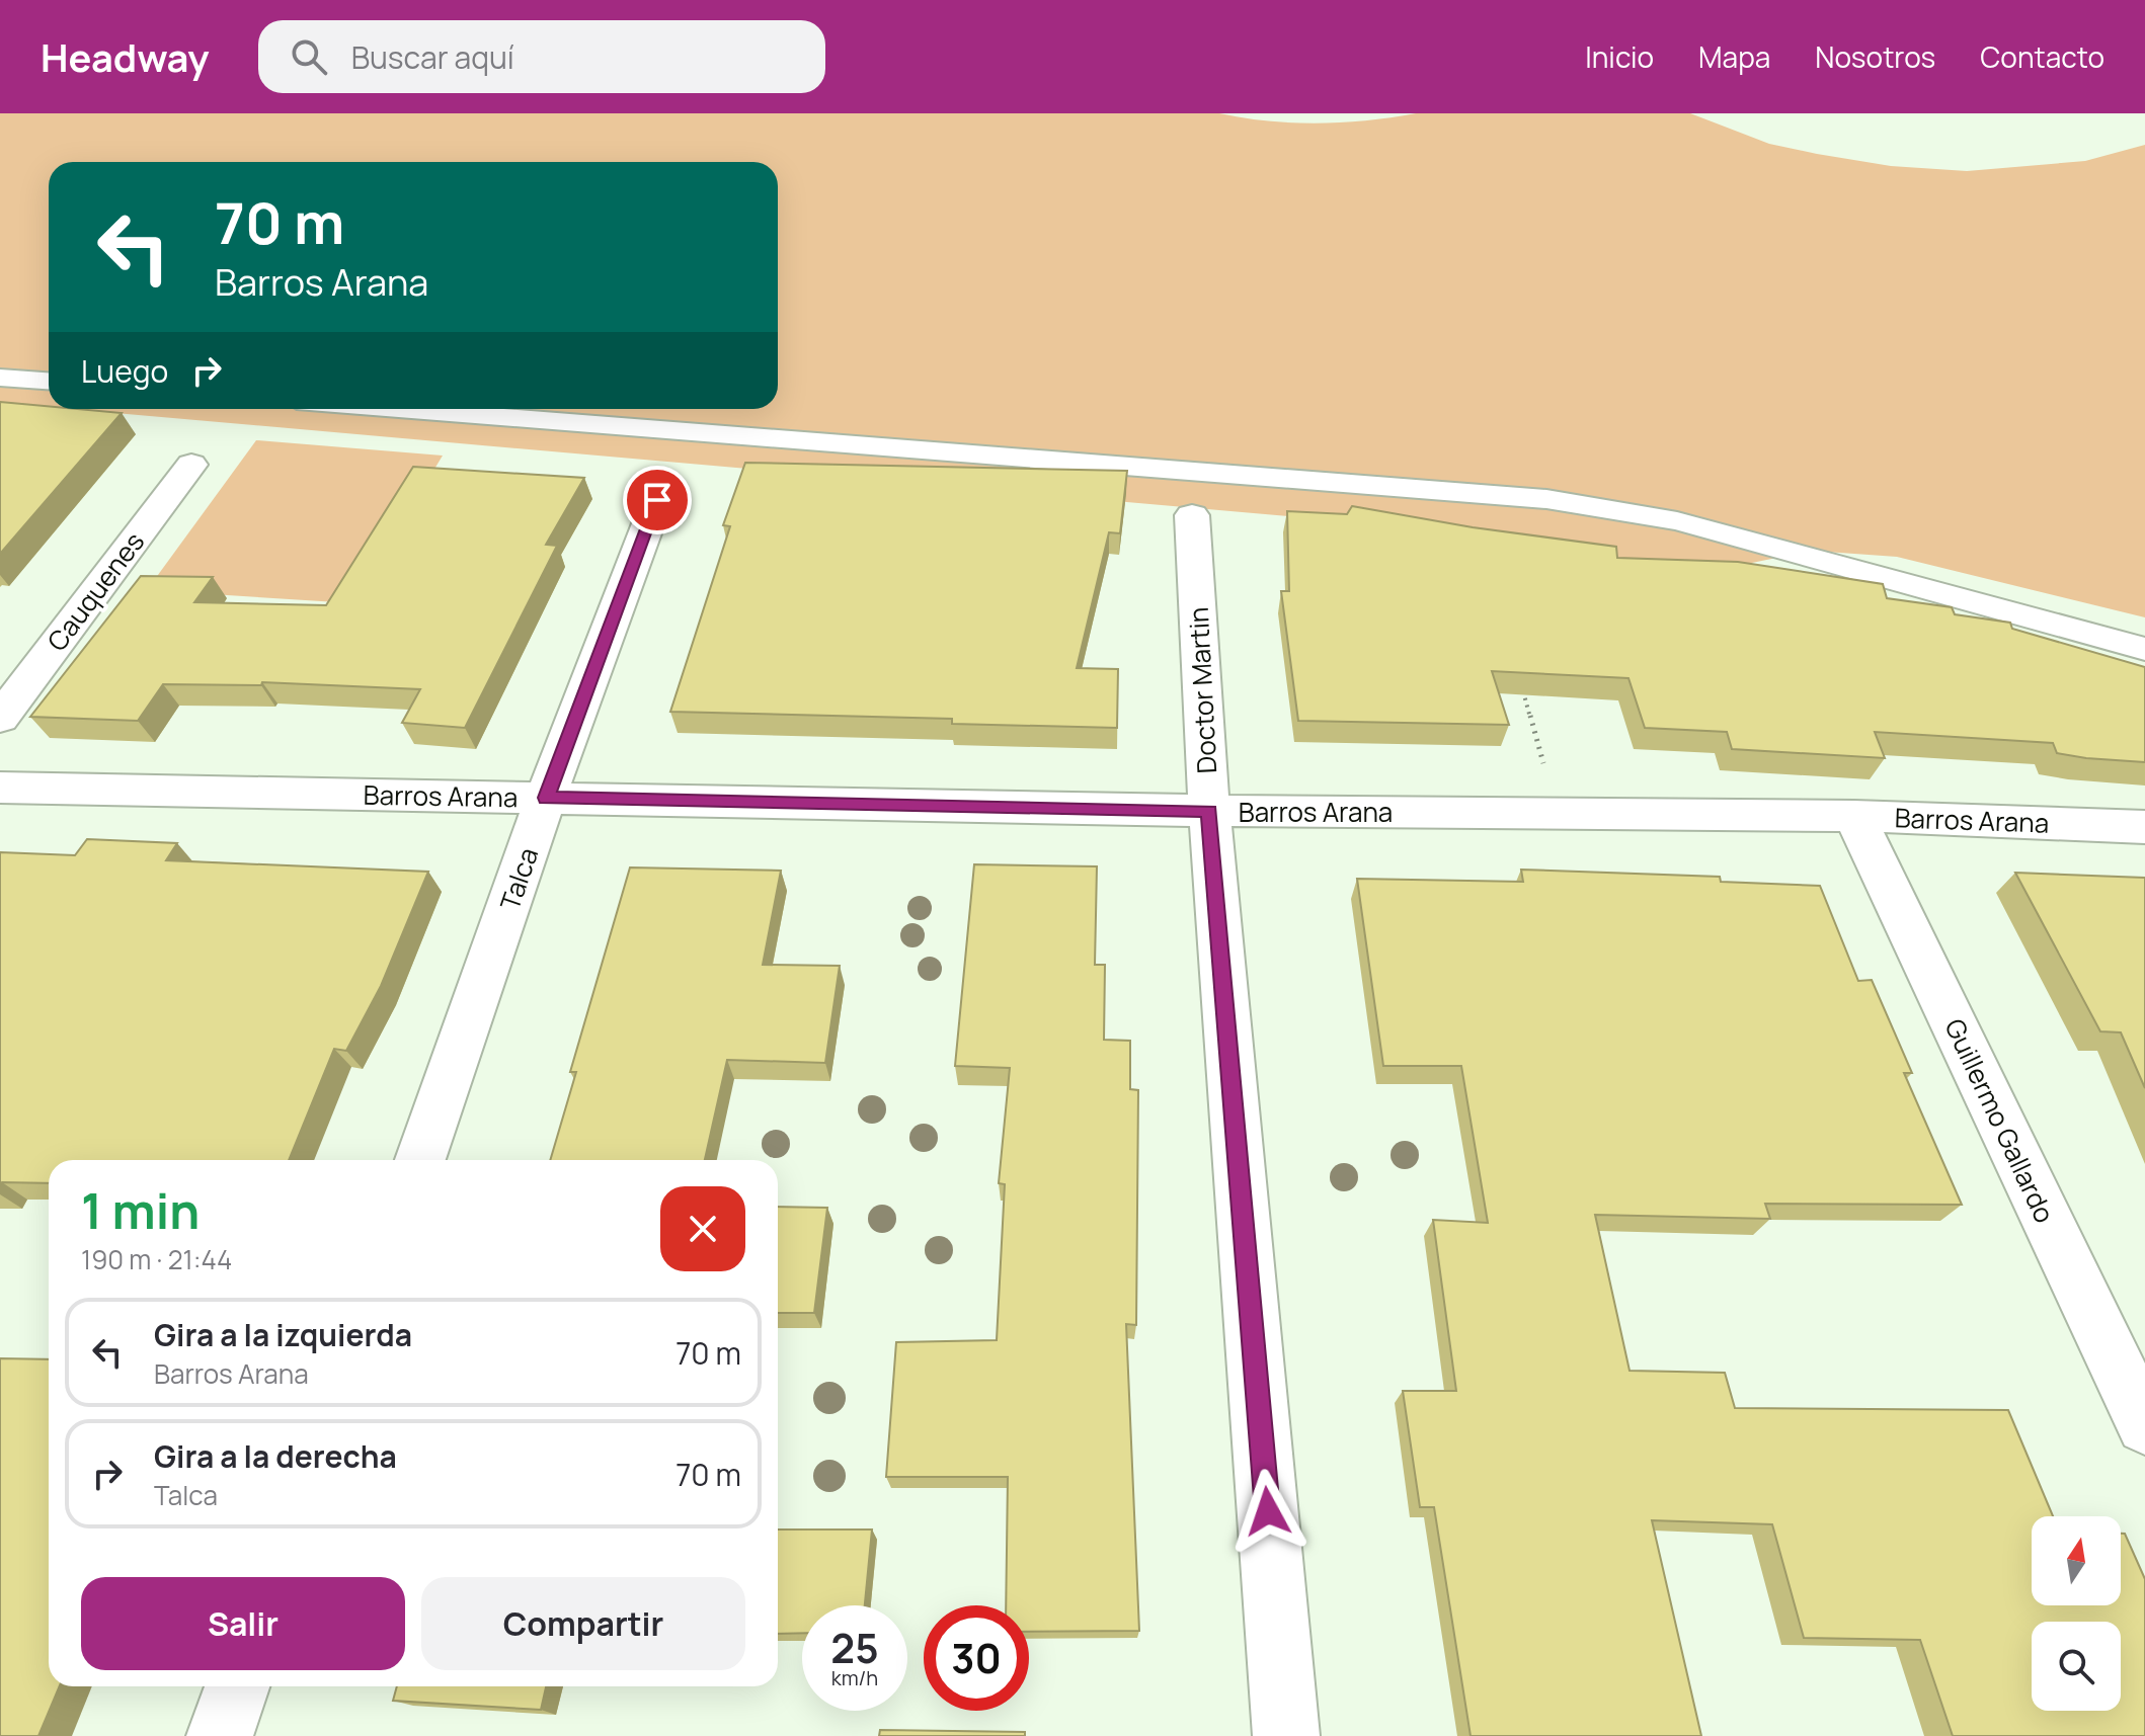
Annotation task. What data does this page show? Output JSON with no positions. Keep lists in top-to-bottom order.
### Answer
{
  "streets": {
    "street": [
      "Cauquenes",
      "Doctor Martin",
      "Barros Arana",
      "Talca",
      "Guillermo Gallardo"
    ]
  },
  "crossings": [
    ["Doctor Martin", "Barros Arana"],
    ["Barros Arana", "Talca"],
    ["Barros Arana", "Guillermo Gallardo"]
  ],
  "north": "top",
  "page": {
    "header": "Headway",
    "search": "Buscar aquí",
    "nav": [
      "Inicio",
      "Mapa",
      "Nosotros",
      "Contacto"
    ],
    "turn": ["70 m", "Barros Arana"],
    "then": "Luego",
    "heading": ["1 min", "190 m · 21:44"],
    "list": [
      {
        "name": "Gira a la izquierda",
        "note": "Barros Arana",
        "value": "70 m"
      },
      {
        "name": "Gira a la derecha",
        "note": "Talca",
        "value": "70 m"
      }
    ],
    "buttons": ["Salir", "Compartir"],
    "speed": "25 km/h",
    "limit": "30"
  }
}
